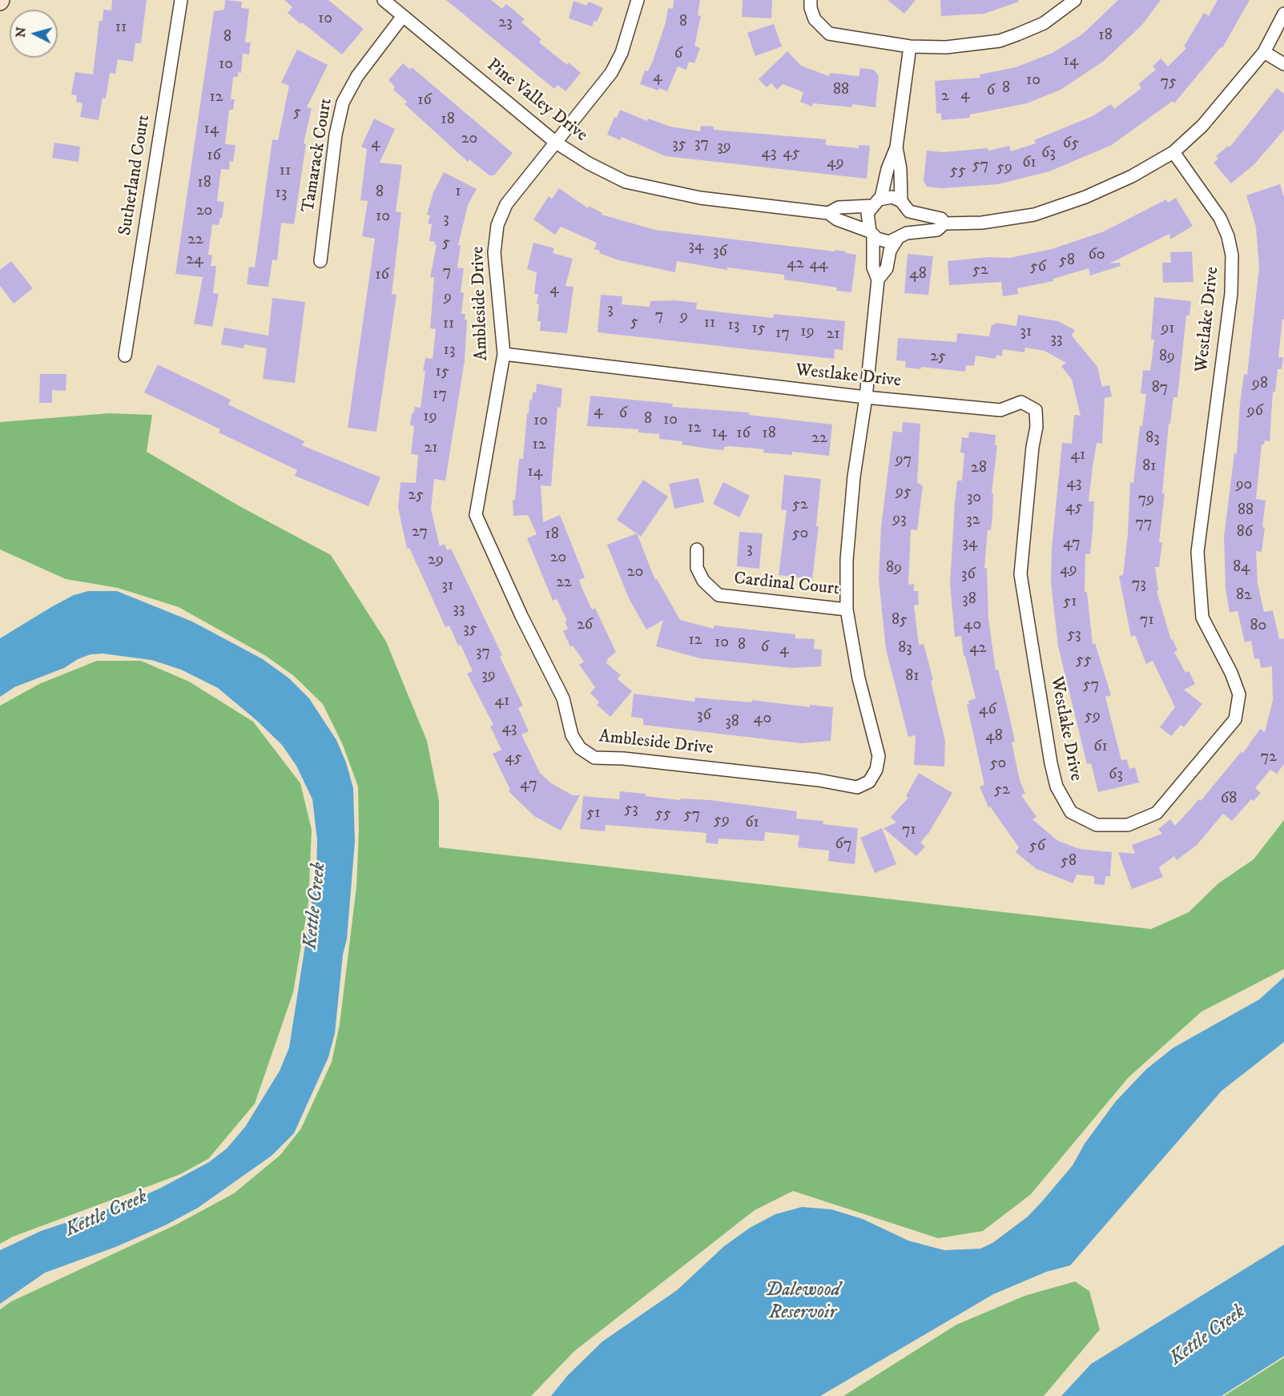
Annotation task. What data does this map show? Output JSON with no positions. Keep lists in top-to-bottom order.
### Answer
{
  "streets": {
    "street": [
      "Pine Valley Drive",
      "Tamarack Court",
      "Sutherland Court",
      "Ambleside Drive",
      "Westlake Drive",
      "Cardinal Court"
    ]
  },
  "crossings": [
    ["Pine Valley Drive", "Tamarack Court"],
    ["Pine Valley Drive", "Ambleside Drive"],
    ["Pine Valley Drive", "Westlake Drive"],
    ["Ambleside Drive", "Westlake Drive"],
    ["Ambleside Drive", "Cardinal Court"]
  ],
  "water": ["Kettle Creek", "Dalewood Reservoir"],
  "house_numbers": [
    "10",
    "8",
    "23",
    "11",
    "18",
    "8",
    "6",
    "14",
    "10",
    "4",
    "10",
    "75",
    "8",
    "88",
    "6",
    "4",
    "2",
    "12",
    "16",
    "5",
    "18",
    "14",
    "20",
    "4",
    "37",
    "65",
    "35",
    "39",
    "43",
    "45",
    "63",
    "16",
    "49",
    "61",
    "57",
    "59",
    "11",
    "55",
    "18",
    "1",
    "8",
    "13",
    "20",
    "10",
    "3",
    "22",
    "5",
    "34",
    "36",
    "60",
    "24",
    "58",
    "42",
    "44",
    "56",
    "52",
    "7",
    "48",
    "16",
    "4",
    "9",
    "3",
    "7",
    "9",
    "5",
    "11",
    "11",
    "13",
    "15",
    "91",
    "19",
    "31",
    "17",
    "21",
    "33",
    "13",
    "25",
    "89",
    "15",
    "98",
    "87",
    "17",
    "4",
    "96",
    "6",
    "19",
    "8",
    "10",
    "10",
    "12",
    "14",
    "16",
    "18",
    "22",
    "83",
    "12",
    "21",
    "41",
    "97",
    "81",
    "28",
    "14",
    "43",
    "90",
    "95",
    "25",
    "30",
    "79",
    "52",
    "45",
    "88",
    "93",
    "32",
    "77",
    "27",
    "86",
    "50",
    "18",
    "34",
    "47",
    "3",
    "20",
    "29",
    "84",
    "89",
    "49",
    "20",
    "36",
    "22",
    "73",
    "31",
    "82",
    "38",
    "51",
    "33",
    "85",
    "71",
    "26",
    "40",
    "80",
    "35",
    "53",
    "12",
    "10",
    "8",
    "6",
    "83",
    "42",
    "4",
    "37",
    "55",
    "39",
    "81",
    "57",
    "41",
    "46",
    "36",
    "59",
    "40",
    "38",
    "43",
    "48",
    "61",
    "72",
    "45",
    "50",
    "63",
    "47",
    "52",
    "68",
    "53",
    "51",
    "55",
    "57",
    "59",
    "61",
    "71",
    "67",
    "56",
    "58"
  ],
  "north": "left"
}
